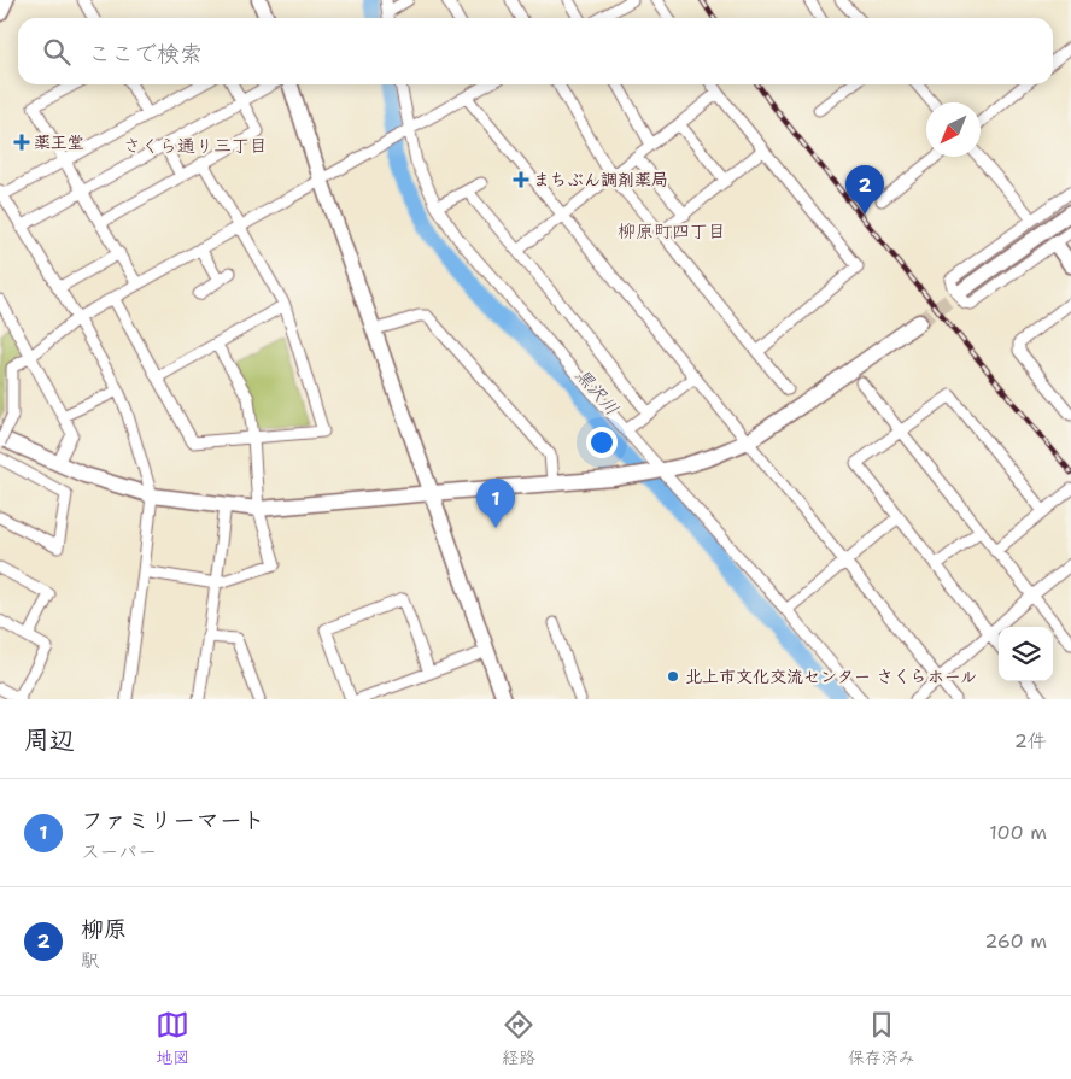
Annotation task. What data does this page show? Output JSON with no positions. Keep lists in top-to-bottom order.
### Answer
{
  "districts": ["さくら通り三丁目", "柳原町四丁目"],
  "water": ["黒沢川"],
  "places": {
    "health": ["薬王堂", "まちぶん調剤薬局"],
    "other": ["北上市文化交流センター さくらホール"]
  },
  "north": "bottom left",
  "page": {
    "search": "ここで検索",
    "pins": ["2", "1"],
    "heading": ["周辺", "2件"],
    "list": [
      {
        "mark": "1",
        "name": "ファミリーマート",
        "note": "スーパー",
        "value": "100 m"
      },
      {
        "mark": "2",
        "name": "柳原",
        "note": "駅",
        "value": "260 m"
      }
    ],
    "nav": ["地図", "経路", "保存済み"]
  }
}
